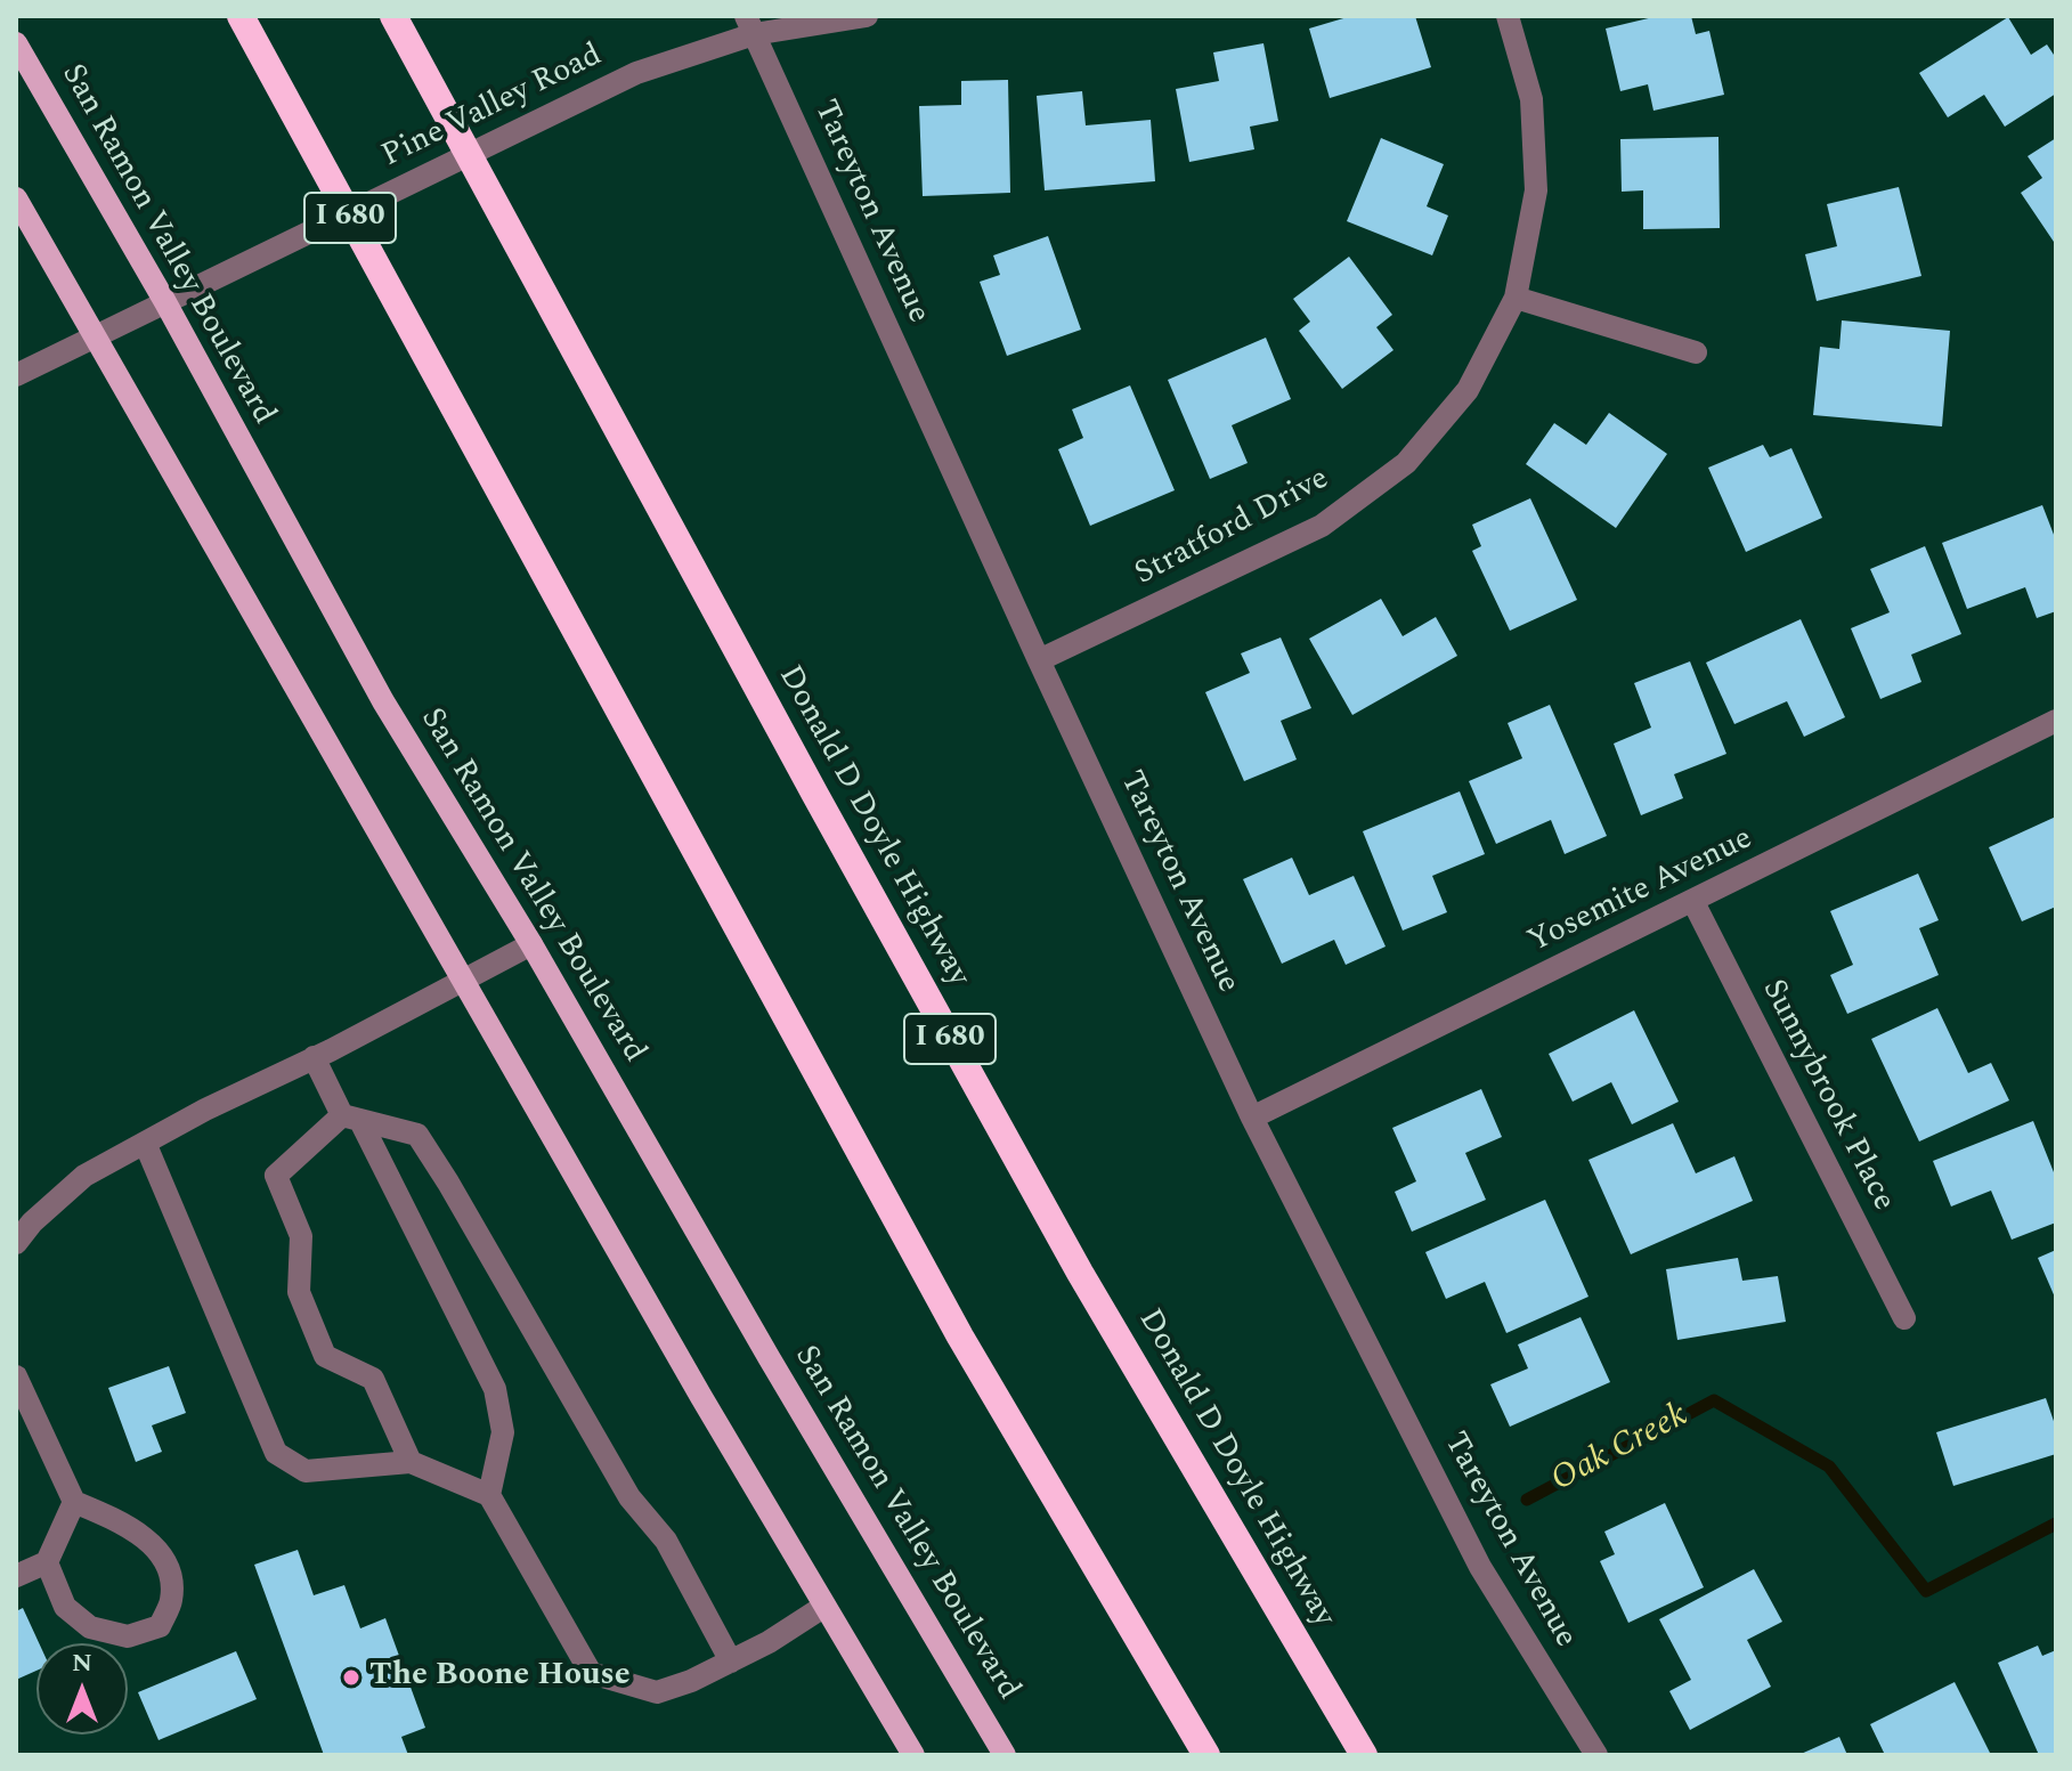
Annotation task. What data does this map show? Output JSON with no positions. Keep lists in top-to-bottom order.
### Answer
{
  "streets": {
    "highway": ["I 680", "Donald D Doyle Highway"],
    "main road": ["San Ramon Valley Boulevard"],
    "street": [
      "Pine Valley Road",
      "Tareyton Avenue",
      "Stratford Drive",
      "Yosemite Avenue",
      "Sunnybrook Place"
    ]
  },
  "crossings": [
    ["Pine Valley Road", "Tareyton Avenue"],
    ["Pine Valley Road", "San Ramon Valley Boulevard"],
    ["Tareyton Avenue", "Stratford Drive"],
    ["Tareyton Avenue", "Yosemite Avenue"],
    ["Yosemite Avenue", "Sunnybrook Place"]
  ],
  "water": ["Oak Creek"],
  "places": ["The Boone House"],
  "north": "top"
}
